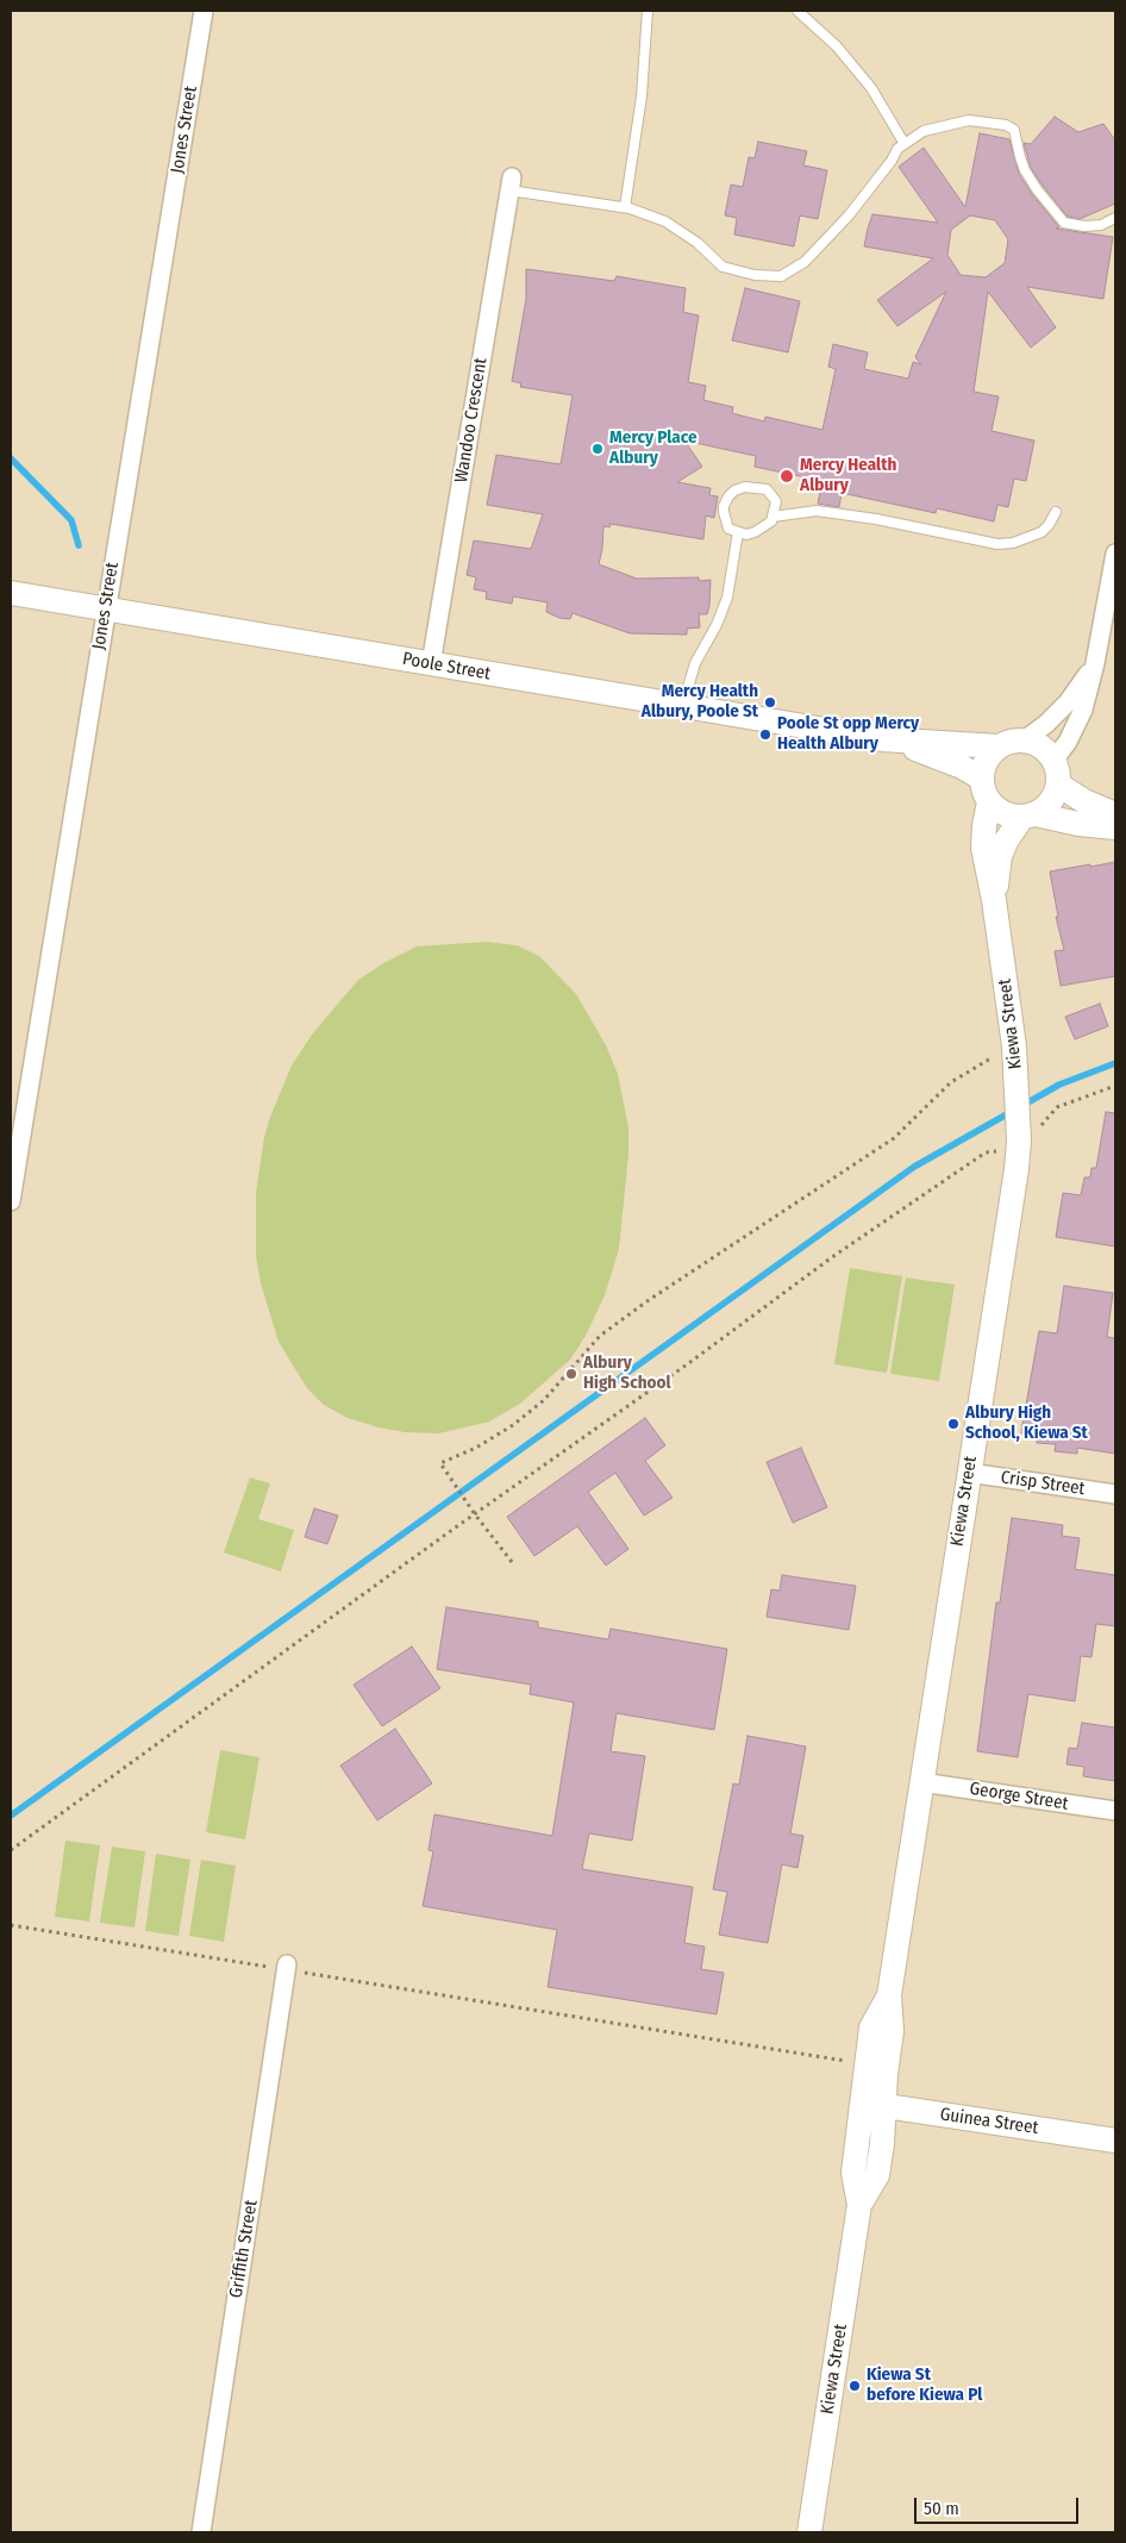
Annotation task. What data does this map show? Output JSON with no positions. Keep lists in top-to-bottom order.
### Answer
{
  "streets": {
    "street": [
      "Jones Street",
      "Wandoo Crescent",
      "Poole Street",
      "Kiewa Street",
      "Crisp Street",
      "George Street",
      "Guinea Street",
      "Griffith Street"
    ]
  },
  "crossings": [
    ["Jones Street", "Poole Street"],
    ["Wandoo Crescent", "Poole Street"],
    ["Poole Street", "Kiewa Street"],
    ["Kiewa Street", "Crisp Street"],
    ["Kiewa Street", "George Street"],
    ["Kiewa Street", "Guinea Street"]
  ],
  "places": [
    "Mercy Place Albury",
    "Mercy Health Albury",
    "Mercy Health Albury, Poole St",
    "Poole St opp Mercy Health Albury",
    "Albury High School",
    "Albury High School, Kiewa St",
    "Kiewa St before Kiewa Pl"
  ],
  "scale_bar": "50 m"
}
